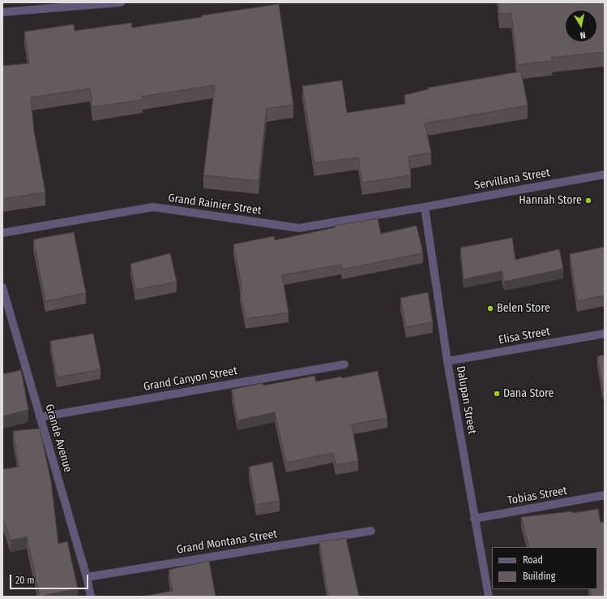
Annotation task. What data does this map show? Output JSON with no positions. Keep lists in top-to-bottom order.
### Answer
{
  "streets": {
    "street": [
      "Servillana Street",
      "Grand Rainier Street",
      "Elisa Street",
      "Grand Canyon Street",
      "Dalupan Street",
      "Grande Avenue",
      "Tobias Street",
      "Grand Montana Street"
    ]
  },
  "crossings": [
    ["Servillana Street", "Grand Rainier Street"],
    ["Servillana Street", "Dalupan Street"],
    ["Grand Rainier Street", "Dalupan Street"],
    ["Elisa Street", "Dalupan Street"],
    ["Grand Canyon Street", "Grande Avenue"],
    ["Dalupan Street", "Tobias Street"],
    ["Grande Avenue", "Grand Montana Street"]
  ],
  "places": ["Hannah Store", "Belen Store", "Dana Store"],
  "legend": ["Road", "Building"],
  "scale_bar": "20 m",
  "north": "bottom"
}
